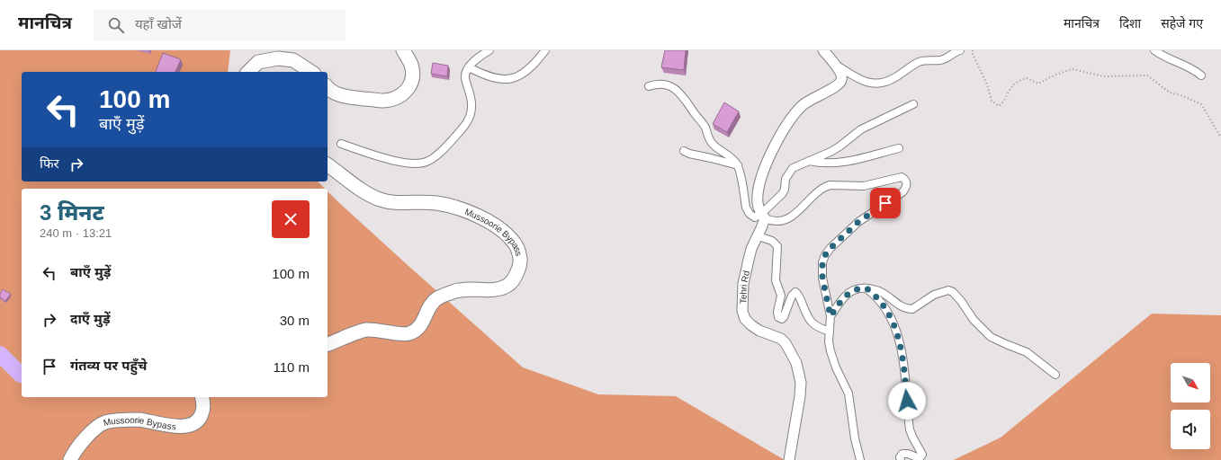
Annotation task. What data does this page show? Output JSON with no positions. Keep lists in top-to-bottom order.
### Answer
{
  "streets": {
    "highway": ["Mussoorie Bypass"],
    "street": ["Tehri Rd"]
  },
  "north": "bottom right",
  "page": {
    "header": "मानचित्र",
    "search": "यहाँ खोजें",
    "nav": ["मानचित्र", "दिशा", "सहेजे गए"],
    "turn": ["100 m", "बाएँ मुड़ें"],
    "then": "फिर",
    "heading": ["3 मिनट", "240 m · 13:21"],
    "list": [
      {
        "name": "बाएँ मुड़ें",
        "value": "100 m"
      },
      {
        "name": "दाएँ मुड़ें",
        "value": "30 m"
      },
      {
        "name": "गंतव्य पर पहुँचे",
        "value": "110 m"
      }
    ]
  }
}
